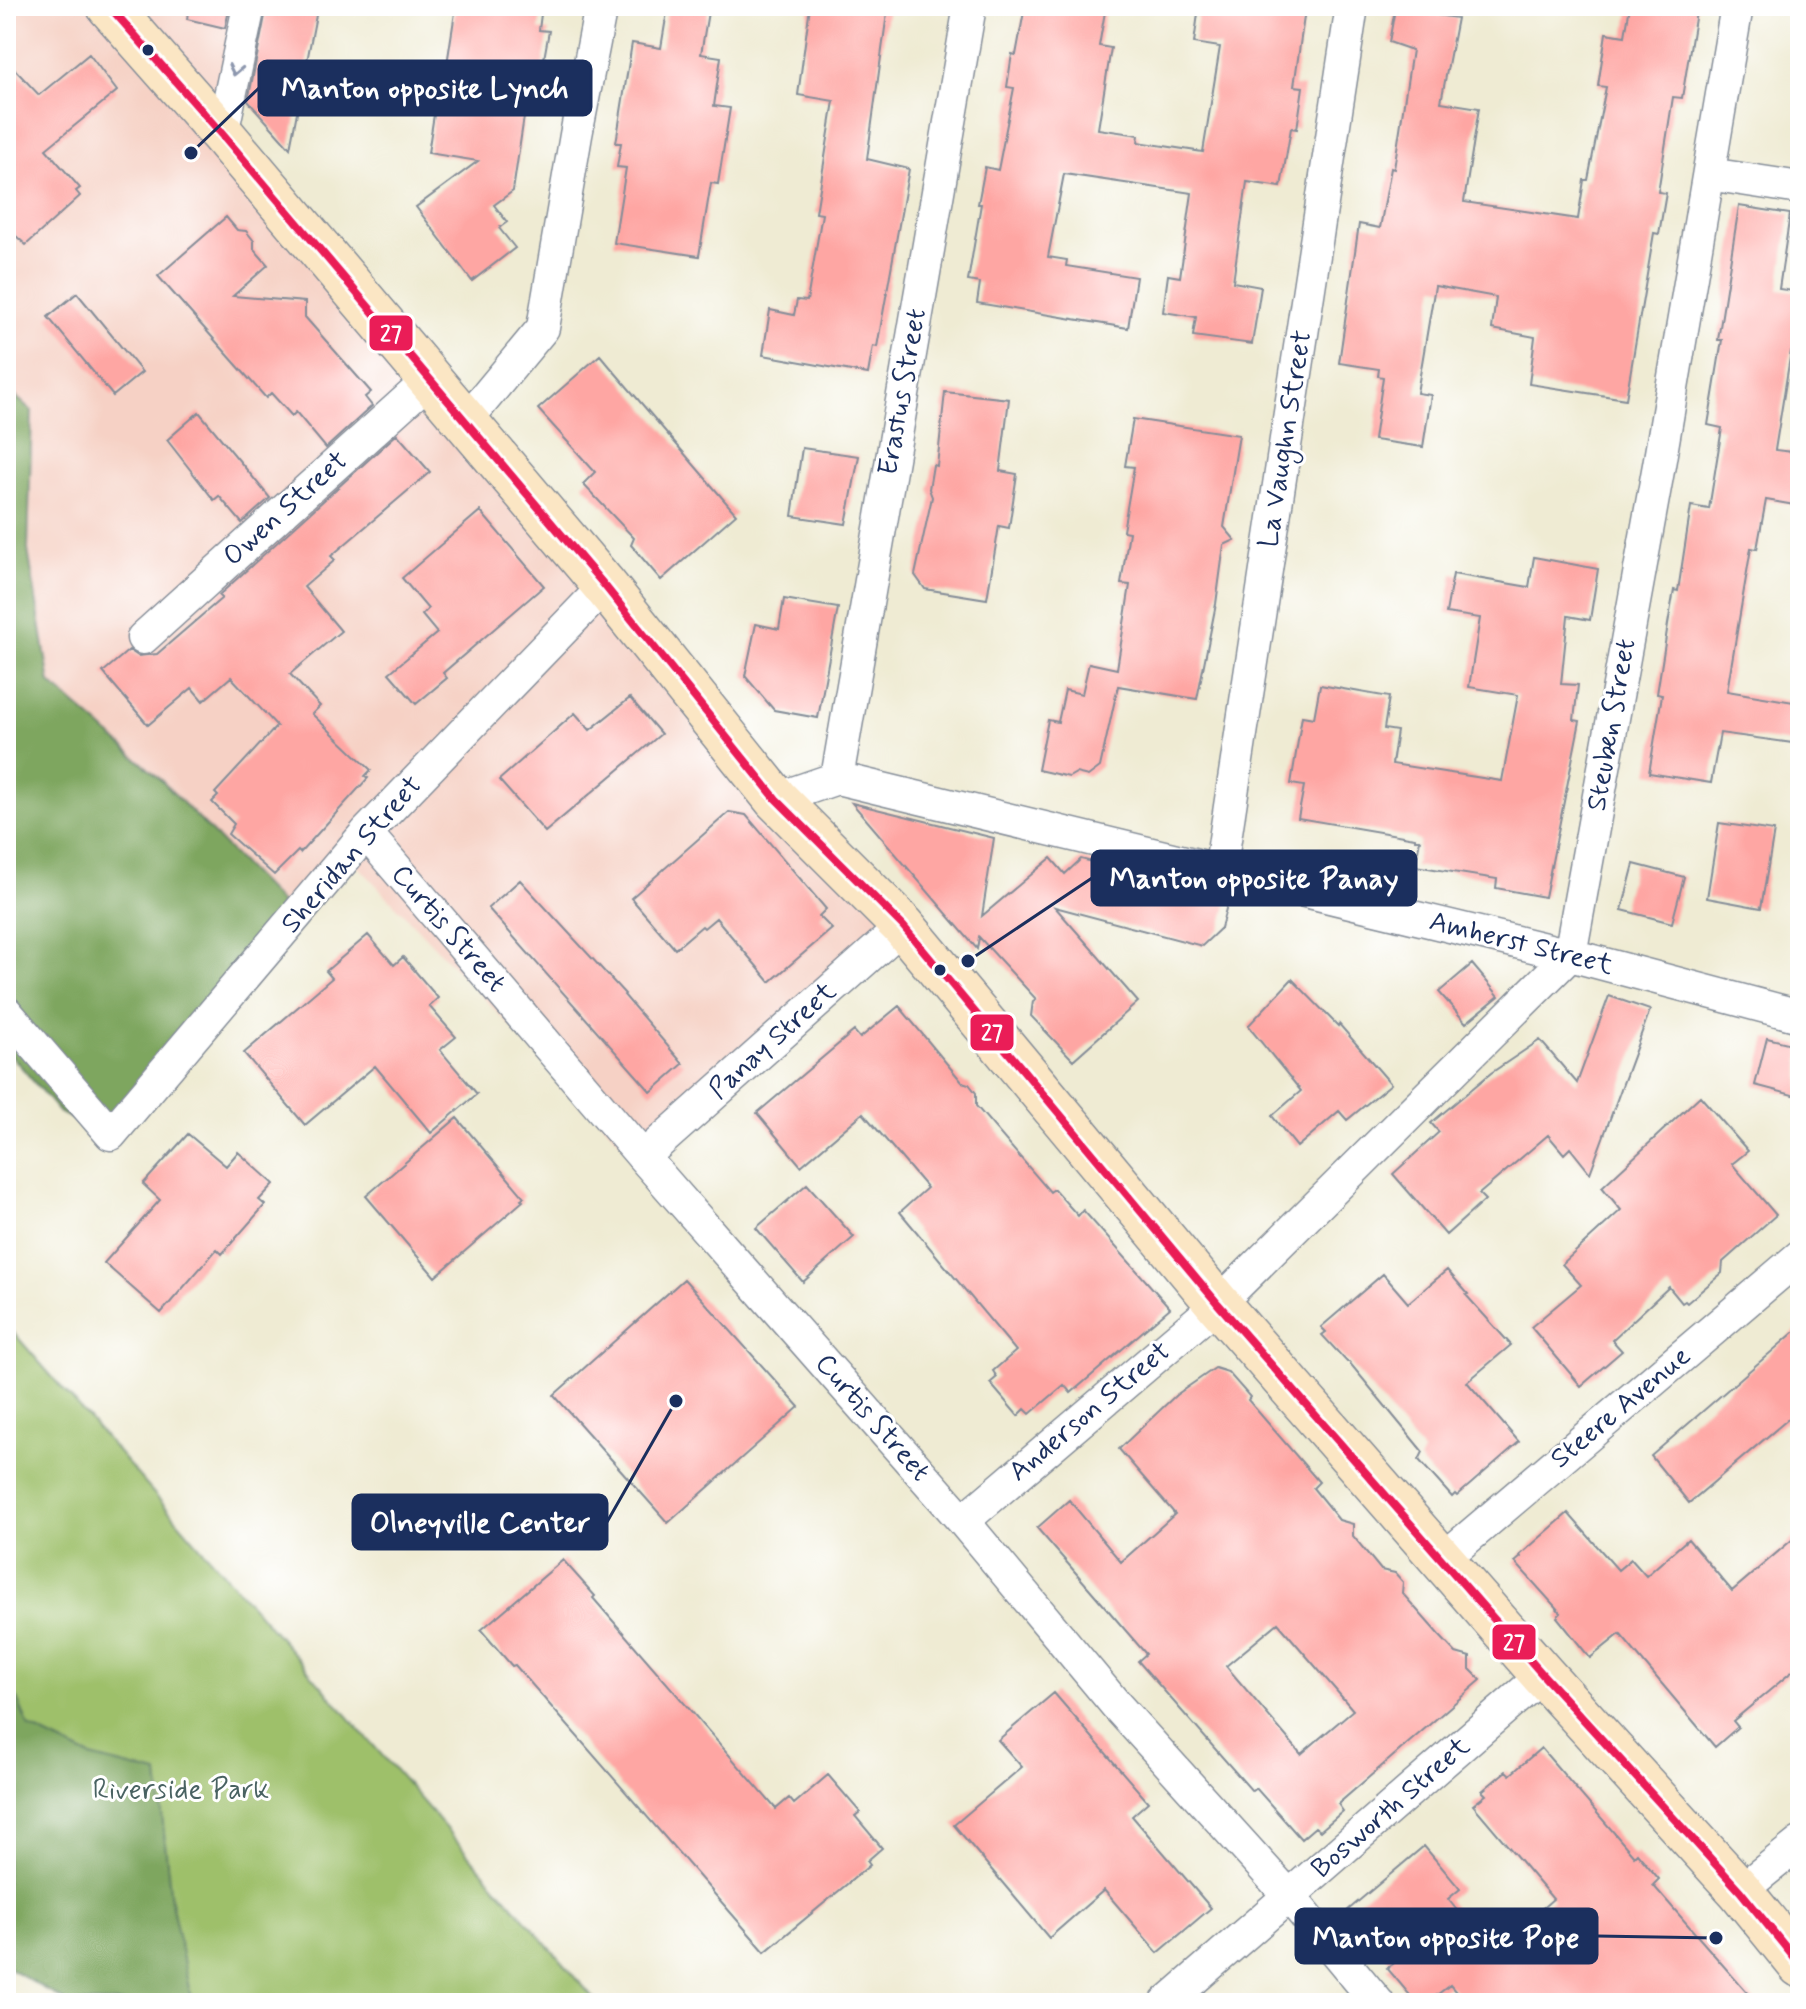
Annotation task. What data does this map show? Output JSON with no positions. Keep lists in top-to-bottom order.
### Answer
{
  "streets": {
    "street": [
      "Erastus Street",
      "La Vaughn Street",
      "Owen Street",
      "Steuben Street",
      "Sheridan Street",
      "Curtis Street",
      "Amherst Street",
      "Panay Street",
      "Steere Avenue",
      "Anderson Street",
      "Bosworth Street"
    ]
  },
  "crossings": [
    ["Erastus Street", "Amherst Street"],
    ["La Vaughn Street", "Amherst Street"],
    ["Steuben Street", "Amherst Street"],
    ["Sheridan Street", "Curtis Street"],
    ["Curtis Street", "Panay Street"],
    ["Curtis Street", "Anderson Street"],
    ["Curtis Street", "Bosworth Street"]
  ],
  "parks": ["Riverside Park"],
  "places": [
    "Manton opposite Lynch",
    "Manton opposite Panay",
    "Olneyville Center",
    "Manton opposite Pope"
  ],
  "lines": ["transit line 27"]
}
